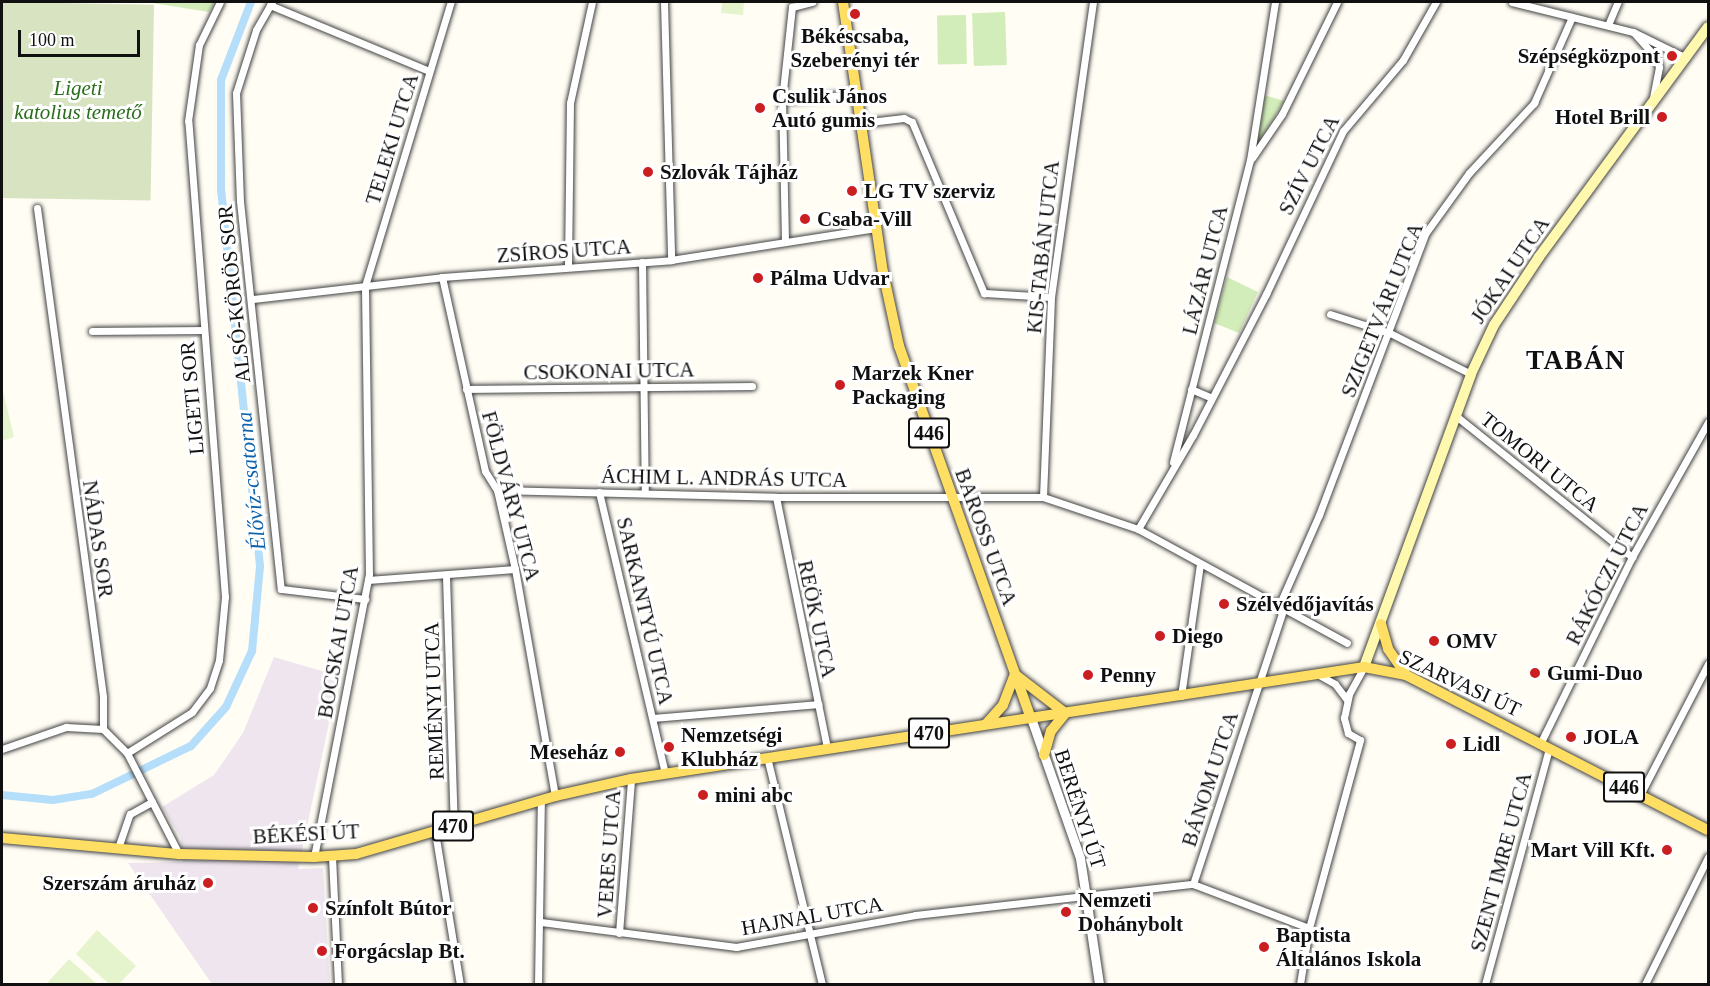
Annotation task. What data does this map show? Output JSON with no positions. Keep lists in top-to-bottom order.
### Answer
{
  "streets": {
    "main road": [
      "JÓKAI UTCA",
      "446",
      "BAROSS UTCA",
      "SZARVASI ÚT",
      "470",
      "BÉKÉSI ÚT"
    ],
    "street": [
      "TELEKI UTCA",
      "SZÍV UTCA",
      "KIS-TABÁN UTCA",
      "ZSÍROS UTCA",
      "LÁZÁR UTCA",
      "ALSÓ-KÖRÖS SOR",
      "SZIGETVÁRI UTCA",
      "CSOKONAI UTCA",
      "LIGETI SOR",
      "TOMORI UTCA",
      "ÁCHIM L. ANDRÁS UTCA",
      "FÖLDVÁRY UTCA",
      "NÁDAS SOR",
      "RÁKÓCZI UTCA",
      "SARKANTYÚ UTCA",
      "REÖK UTCA",
      "BOCSKAI UTCA",
      "REMÉNYI UTCA",
      "BÁNOM UTCA",
      "BERÉNYI ÚT",
      "VERES UTCA",
      "SZENT IMRE UTCA",
      "HAJNAL UTCA"
    ]
  },
  "crossings": [
    ["TELEKI UTCA", "ZSÍROS UTCA"],
    ["TELEKI UTCA", "BOCSKAI UTCA"],
    ["SZÍV UTCA", "LÁZÁR UTCA"],
    ["ZSÍROS UTCA", "ALSÓ-KÖRÖS SOR"],
    ["ZSÍROS UTCA", "FÖLDVÁRY UTCA"],
    ["ZSÍROS UTCA", "BAROSS UTCA"],
    ["ZSÍROS UTCA", "BOCSKAI UTCA"],
    ["JÓKAI UTCA", "TOMORI UTCA"],
    ["JÓKAI UTCA", "SZARVASI ÚT"],
    ["ALSÓ-KÖRÖS SOR", "BOCSKAI UTCA"],
    ["SZIGETVÁRI UTCA", "SZARVASI ÚT"],
    ["SZIGETVÁRI UTCA", "BÁNOM UTCA"],
    ["CSOKONAI UTCA", "FÖLDVÁRY UTCA"],
    ["TOMORI UTCA", "RÁKÓCZI UTCA"],
    ["ÁCHIM L. ANDRÁS UTCA", "FÖLDVÁRY UTCA"],
    ["ÁCHIM L. ANDRÁS UTCA", "BAROSS UTCA"],
    ["ÁCHIM L. ANDRÁS UTCA", "SARKANTYÚ UTCA"],
    ["ÁCHIM L. ANDRÁS UTCA", "REÖK UTCA"],
    ["FÖLDVÁRY UTCA", "BÉKÉSI ÚT"],
    ["BAROSS UTCA", "SZARVASI ÚT"],
    ["BAROSS UTCA", "BERÉNYI ÚT"],
    ["BAROSS UTCA", "BÉKÉSI ÚT"],
    ["RÁKÓCZI UTCA", "SZARVASI ÚT"],
    ["RÁKÓCZI UTCA", "SZENT IMRE UTCA"],
    ["SARKANTYÚ UTCA", "BÉKÉSI ÚT"],
    ["REÖK UTCA", "BÉKÉSI ÚT"],
    ["BOCSKAI UTCA", "BÉKÉSI ÚT"],
    ["SZARVASI ÚT", "BÁNOM UTCA"],
    ["SZARVASI ÚT", "BERÉNYI ÚT"],
    ["SZARVASI ÚT", "BÉKÉSI ÚT"],
    ["SZARVASI ÚT", "SZENT IMRE UTCA"],
    ["REMÉNYI UTCA", "BÉKÉSI ÚT"],
    ["BÁNOM UTCA", "HAJNAL UTCA"],
    ["BERÉNYI ÚT", "BÉKÉSI ÚT"],
    ["BERÉNYI ÚT", "HAJNAL UTCA"],
    ["BÉKÉSI ÚT", "VERES UTCA"],
    ["VERES UTCA", "HAJNAL UTCA"]
  ],
  "districts": ["TABÁN"],
  "water": ["Élővíz-csatorna"],
  "parks": ["Ligeti katolius temető"],
  "places": [
    "Békéscsaba, Szeberényi tér",
    "Szépségközpont",
    "Csulik János Autó gumis",
    "Hotel Brill",
    "Szlovák Tájház",
    "LG TV szerviz",
    "Csaba-Vill",
    "Pálma Udvar",
    "Marzek Kner Packaging",
    "Szélvédőjavítás",
    "Diego",
    "OMV",
    "Gumi-Duo",
    "Penny",
    "JOLA",
    "Lidl",
    "Nemzetségi Klubház",
    "Meseház",
    "mini abc",
    "Mart Vill Kft.",
    "Szerszám áruház",
    "Színfolt Bútor",
    "Nemzeti Dohánybolt",
    "Baptista Általános Iskola",
    "Forgácslap Bt."
  ],
  "scale_bar": "100 m"
}
